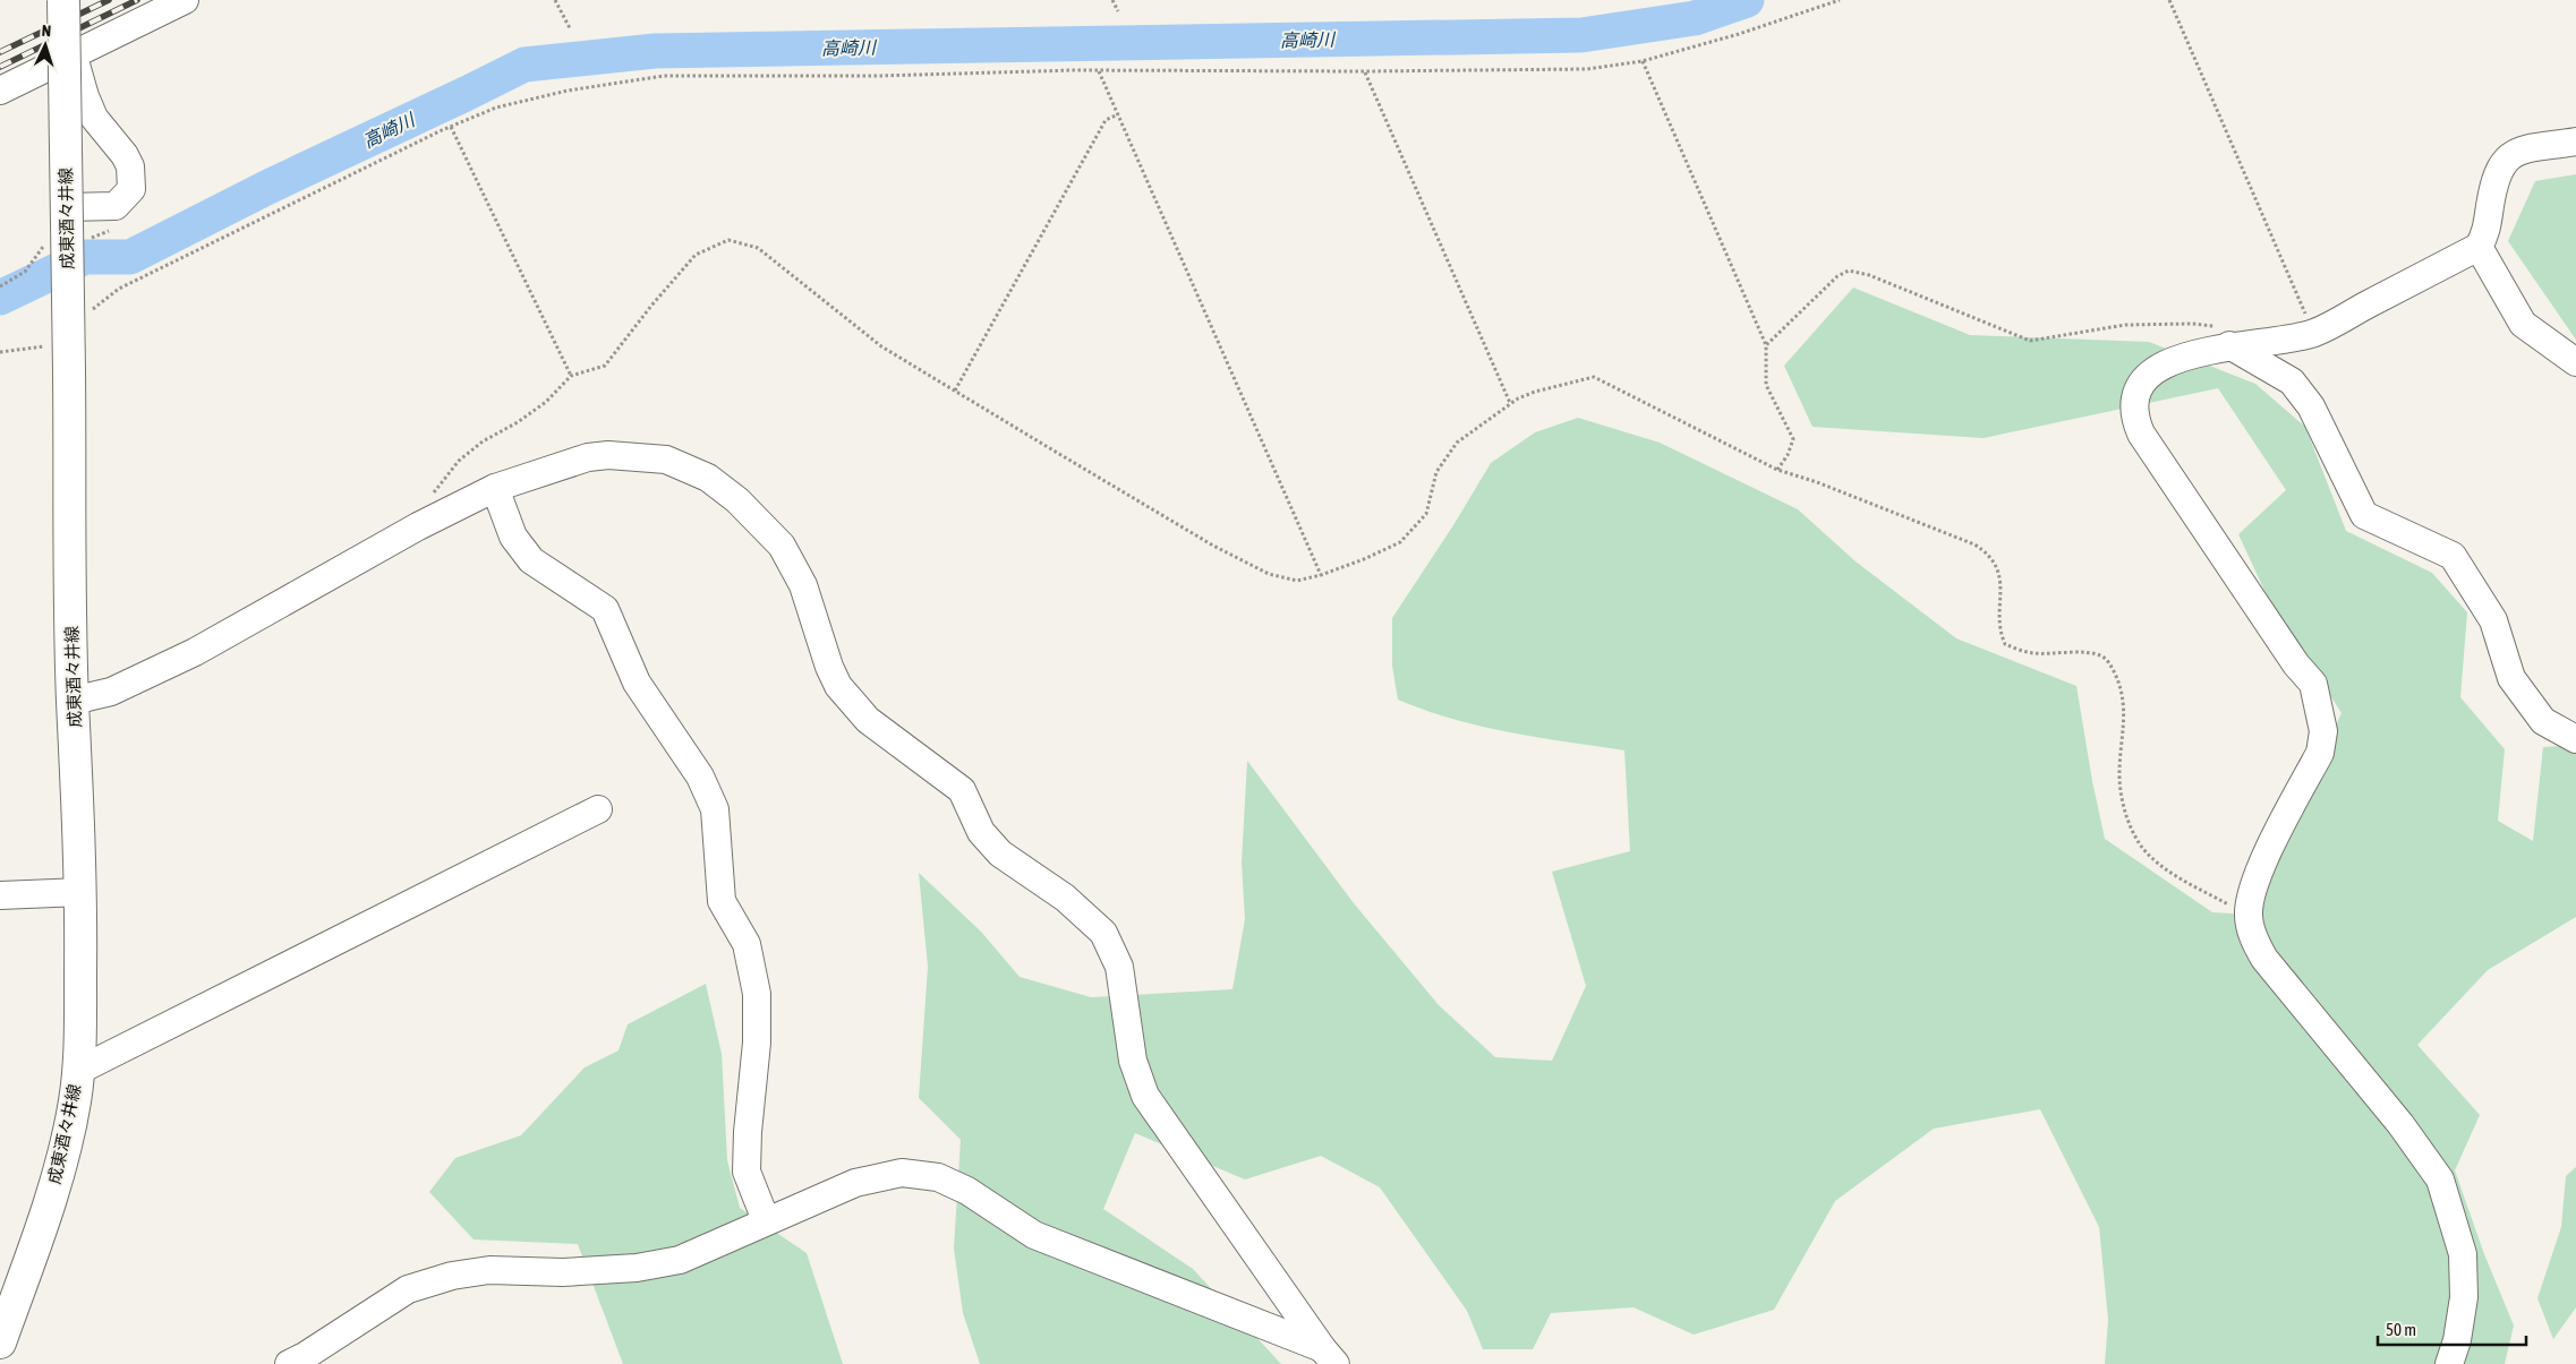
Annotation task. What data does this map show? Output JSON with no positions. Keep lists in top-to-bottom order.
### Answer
{
  "streets": {
    "main road": ["成東酒々井線"]
  },
  "water": ["高崎川"],
  "scale_bar": "50 m",
  "north": "top"
}
